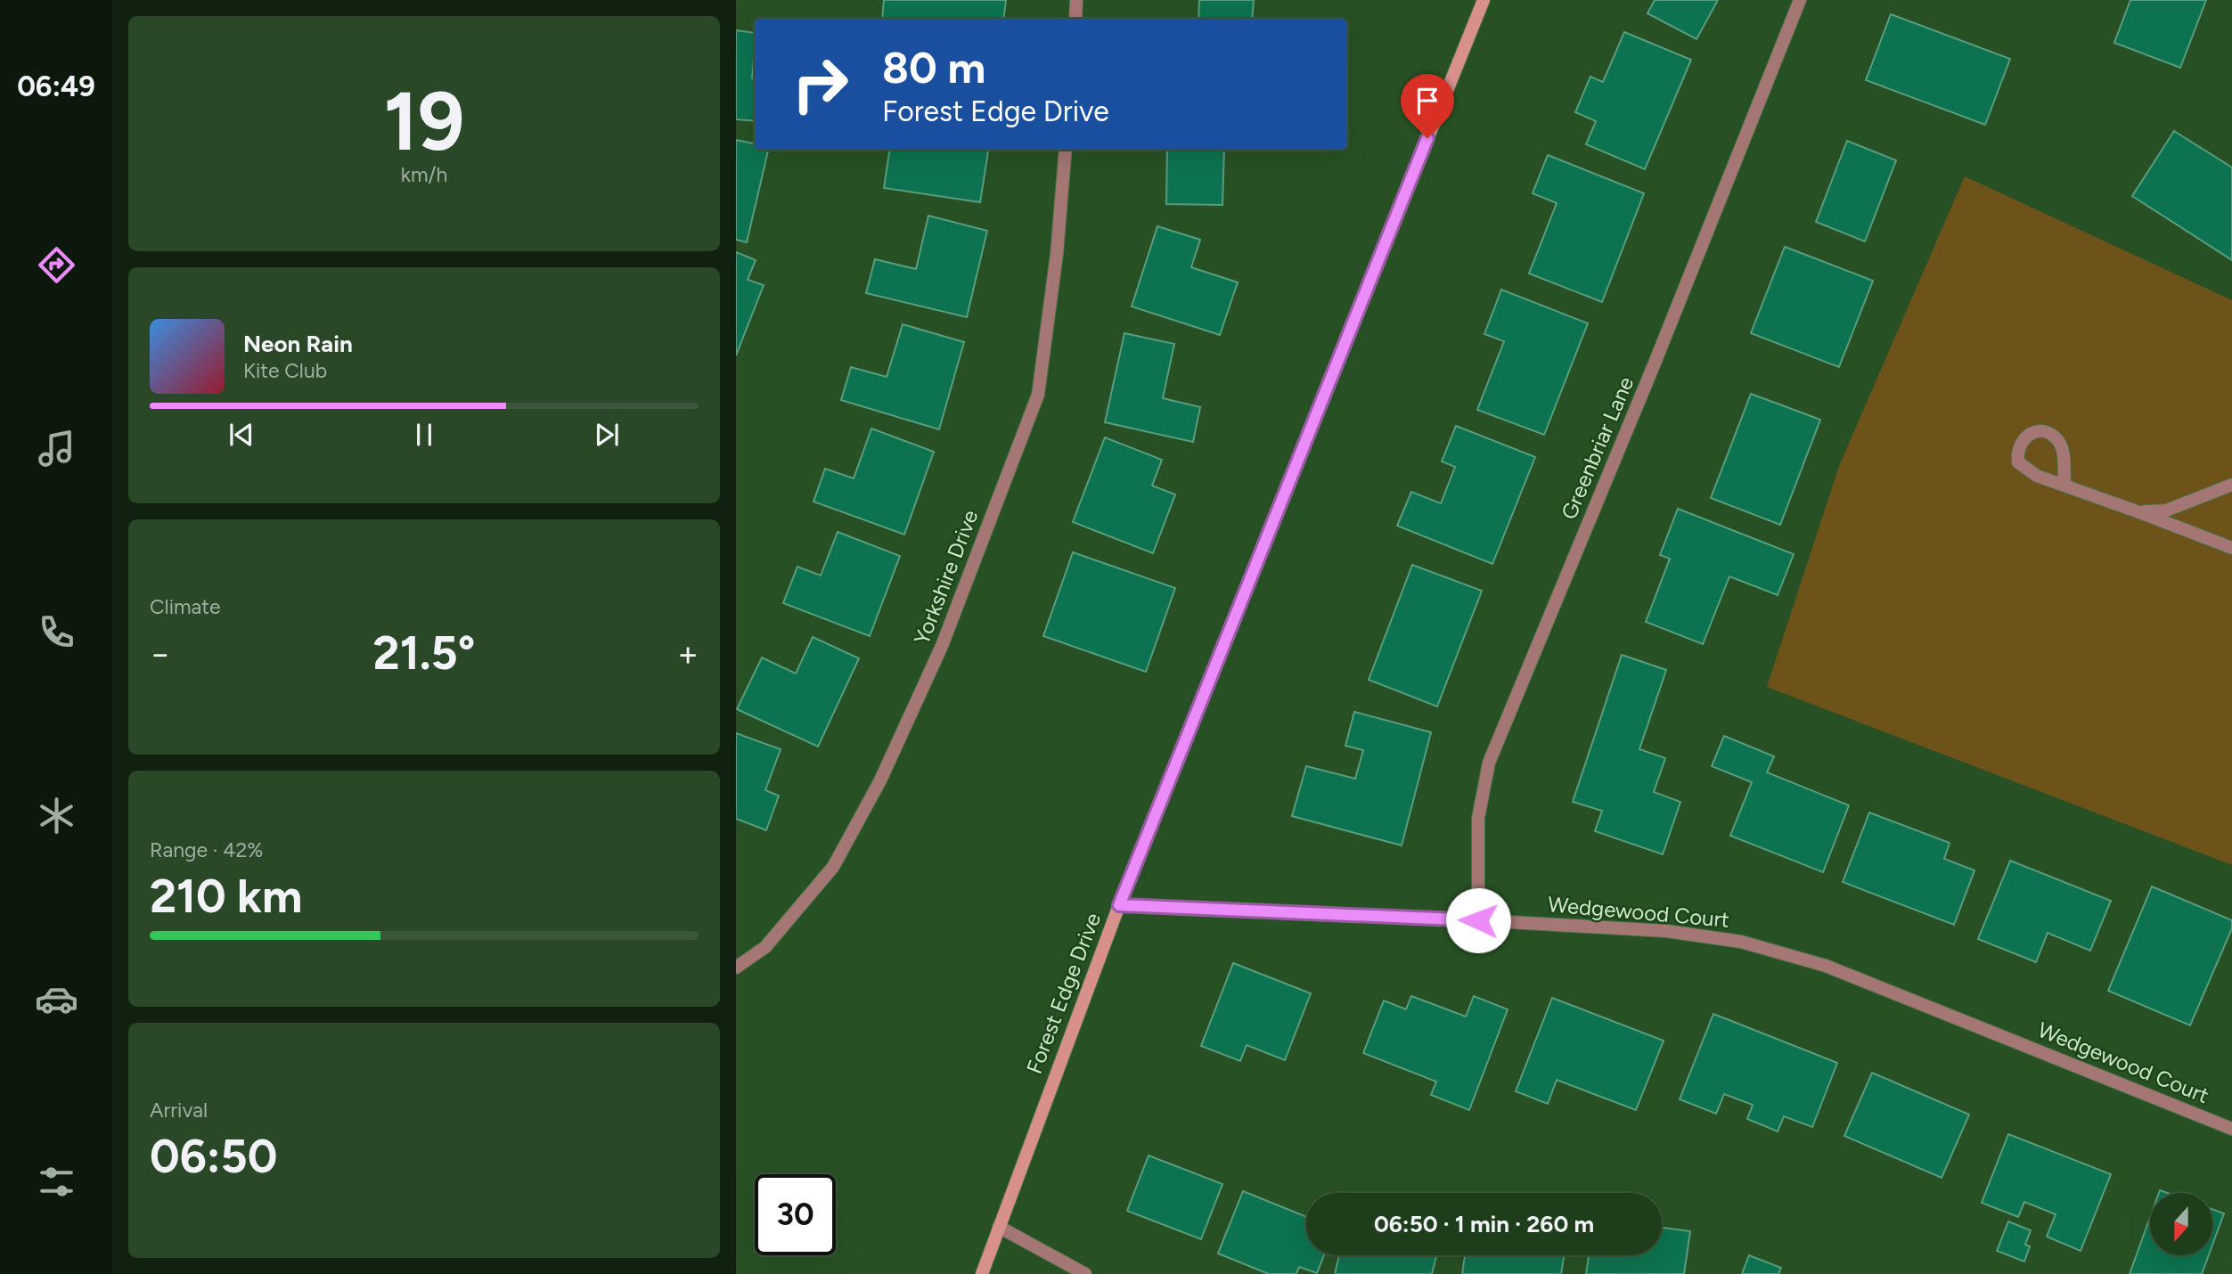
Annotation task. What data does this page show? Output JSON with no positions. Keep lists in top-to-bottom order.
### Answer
{
  "streets": {
    "street": [
      "Greenbriar Lane",
      "Yorkshire Drive",
      "Wedgewood Court",
      "Forest Edge Drive"
    ]
  },
  "crossings": [
    ["Greenbriar Lane", "Wedgewood Court"],
    ["Wedgewood Court", "Forest Edge Drive"]
  ],
  "north": "bottom",
  "page": {
    "tabs": "06:49",
    "tile": [
      ["19", "km/h"],
      "Climate",
      ["Range · 42%", "210 km"],
      ["Arrival", "06:50"]
    ],
    "turn": ["80 m", "Forest Edge Drive"],
    "song": ["Neon Rain", "Kite Club"],
    "heat": ["−", "21.5°", "+"],
    "limit": "30",
    "trip": "06:50 · 1 min · 260 m"
  }
}
